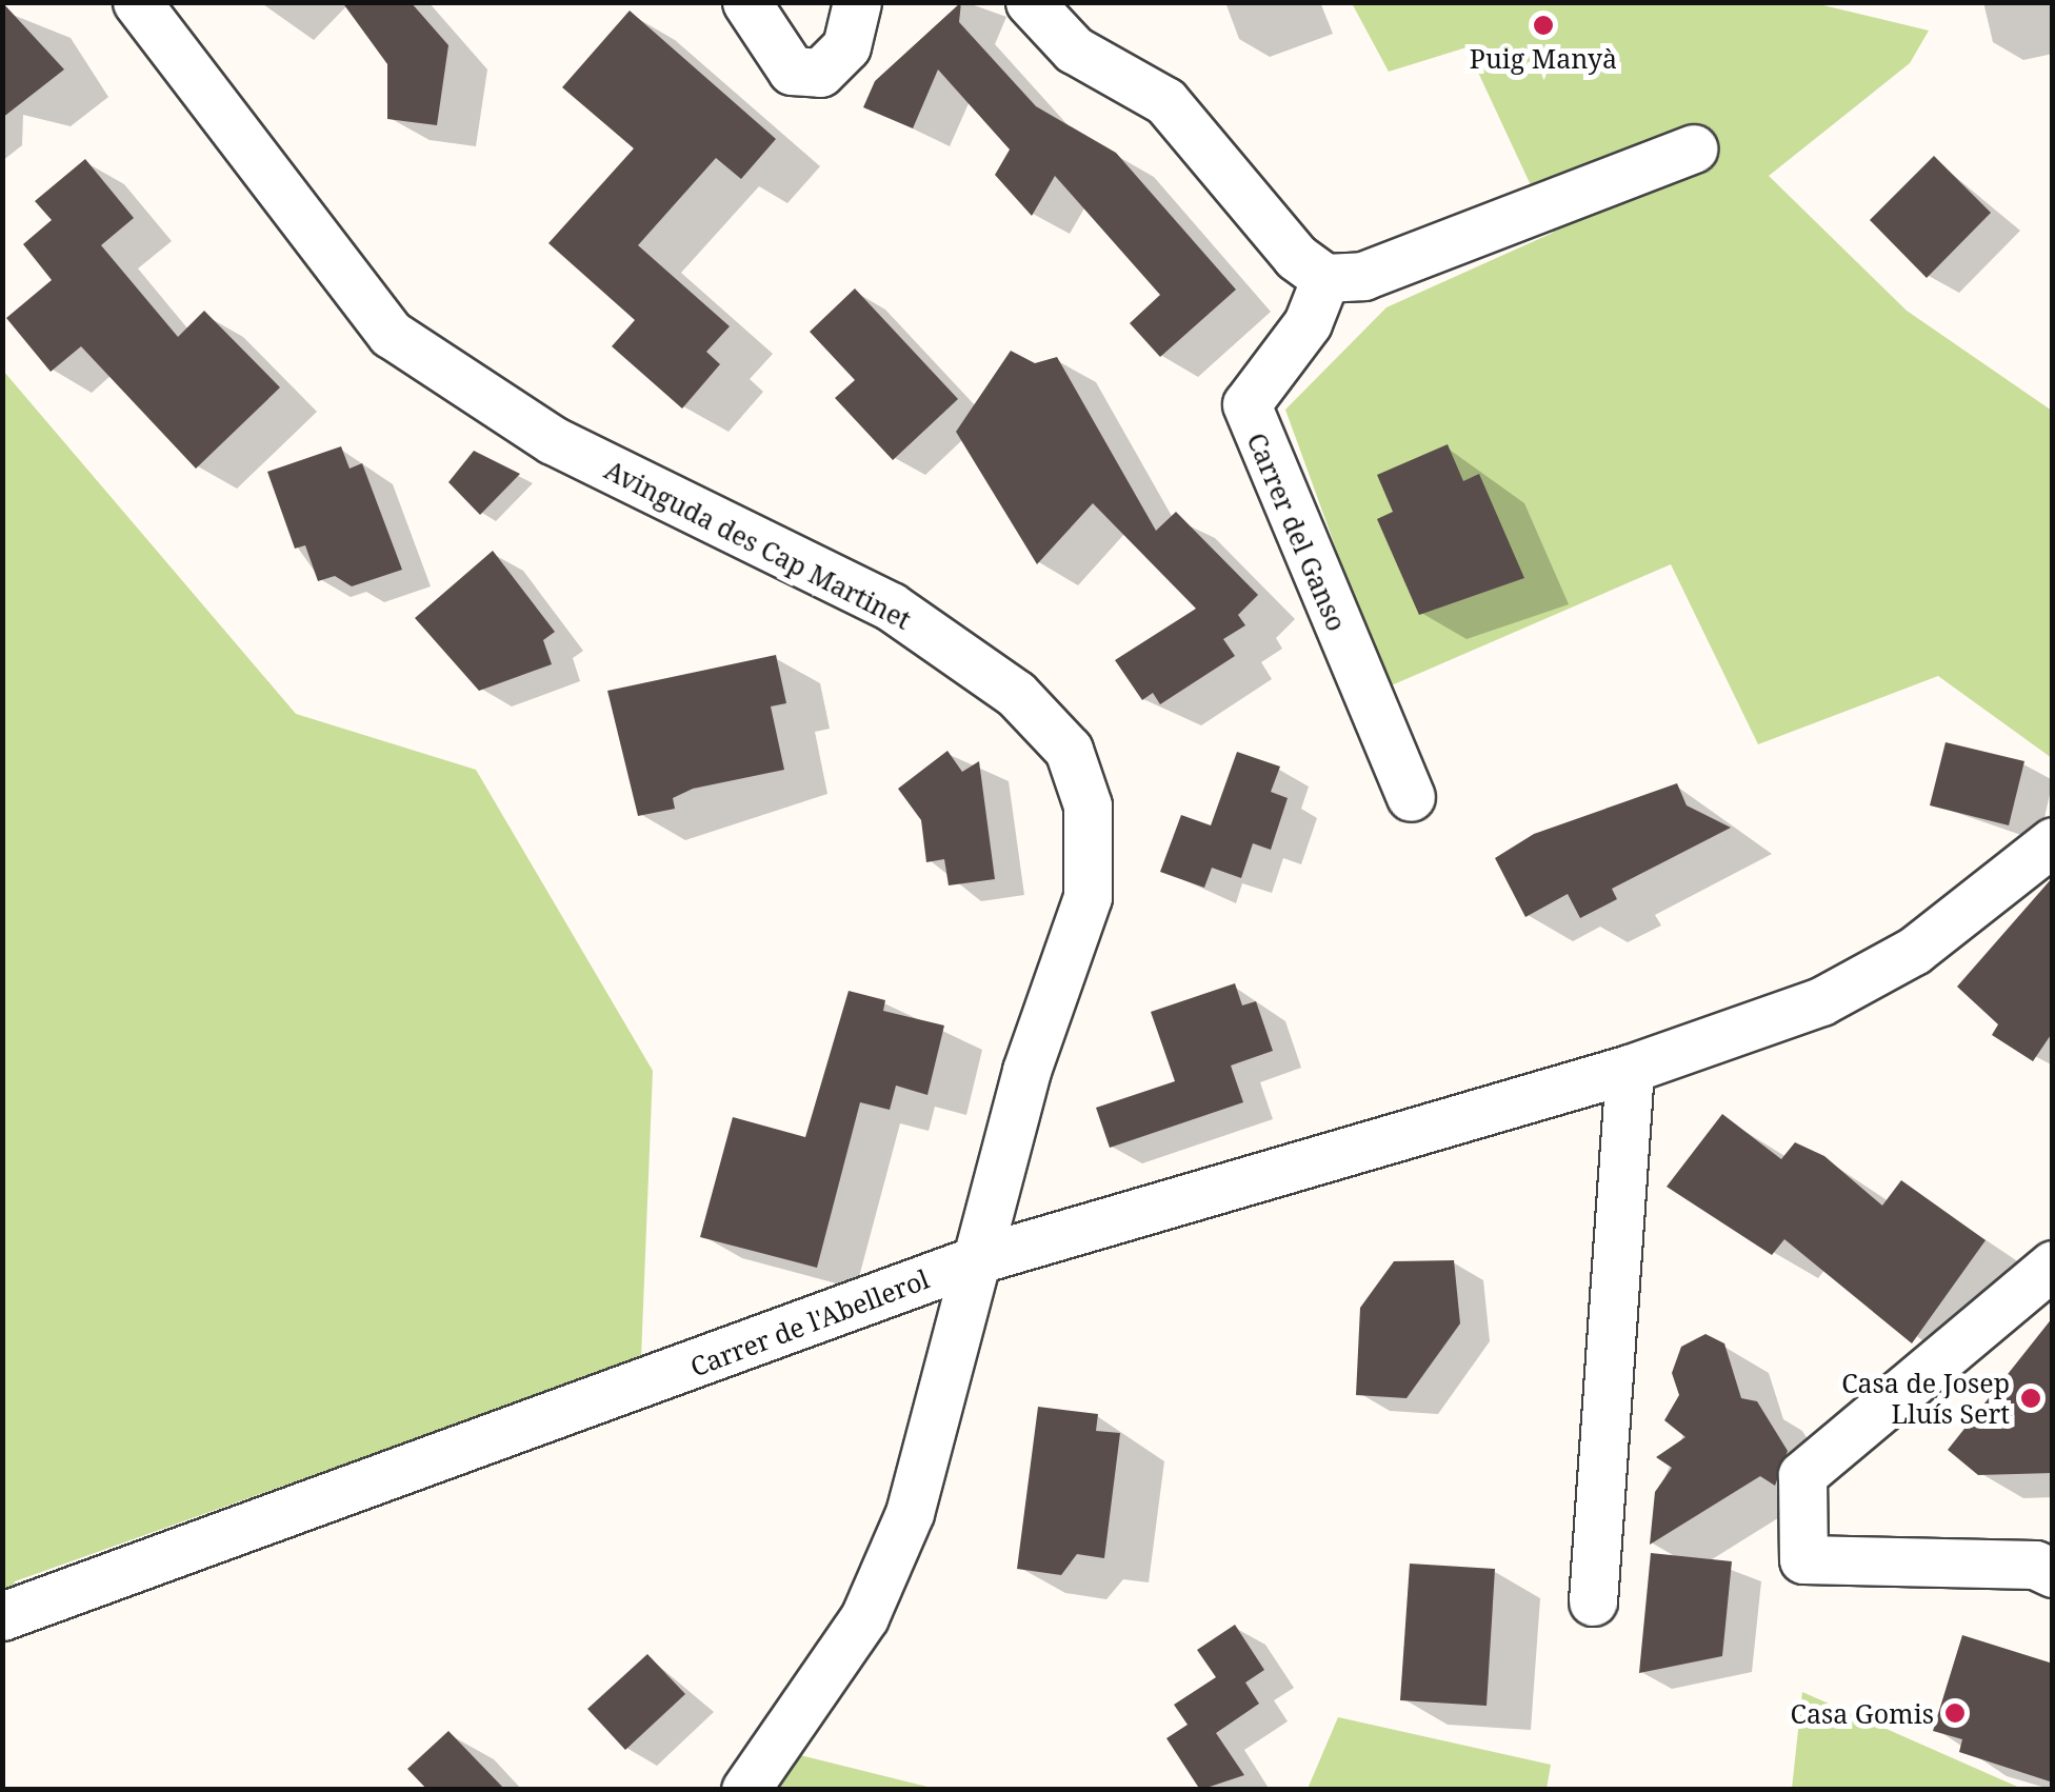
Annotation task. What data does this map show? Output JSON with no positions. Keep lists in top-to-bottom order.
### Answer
{
  "streets": {
    "street": ["Carrer del Ganso", "Avinguda des Cap Martinet", "Carrer de l'Abellerol"]
  },
  "crossings": [
    ["Avinguda des Cap Martinet", "Carrer de l'Abellerol"]
  ],
  "places": ["Puig Manyà", "Casa de Josep Lluís Sert", "Casa Gomis"]
}
